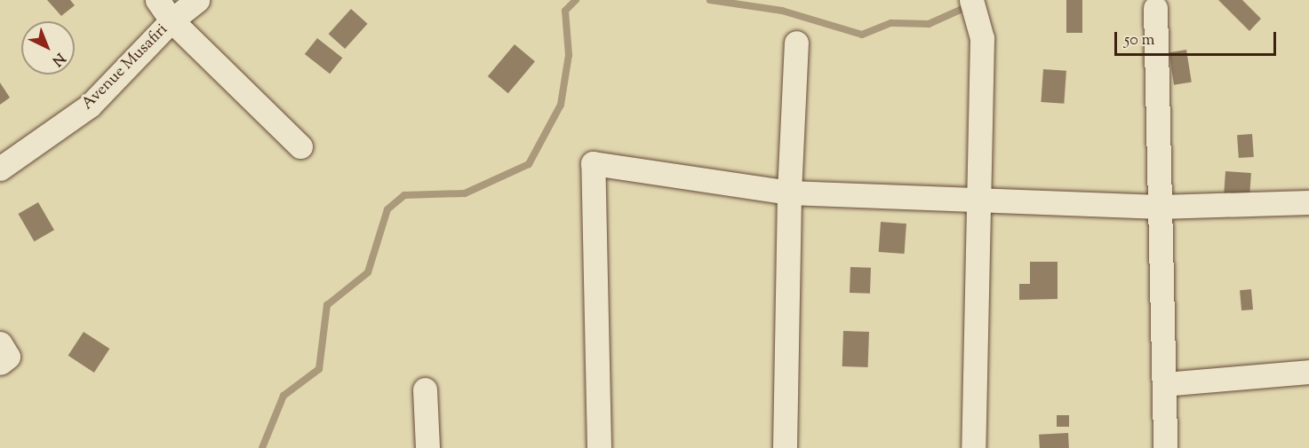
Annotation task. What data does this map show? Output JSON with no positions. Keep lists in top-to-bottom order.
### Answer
{
  "streets": {
    "street": ["Avenue Musafiri"]
  },
  "scale_bar": "50 m",
  "north": "bottom right"
}
